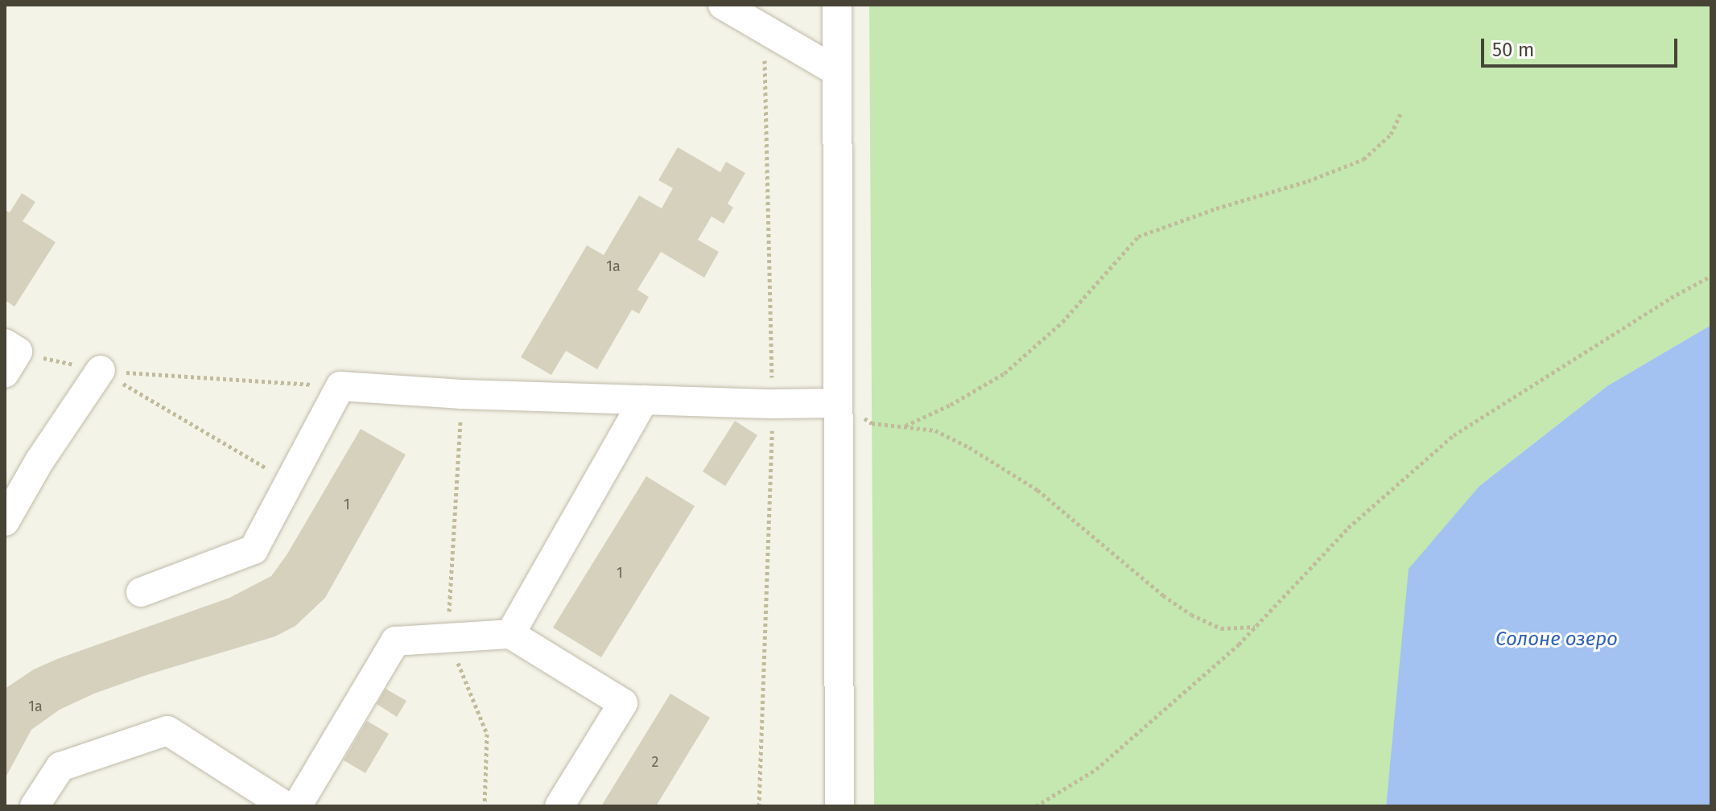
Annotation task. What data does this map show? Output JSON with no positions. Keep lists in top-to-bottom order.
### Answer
{
  "water": ["Солоне озеро"],
  "house_numbers": [
    "1а",
    "1",
    "1",
    "1а",
    "2"
  ],
  "scale_bar": "50 m"
}
